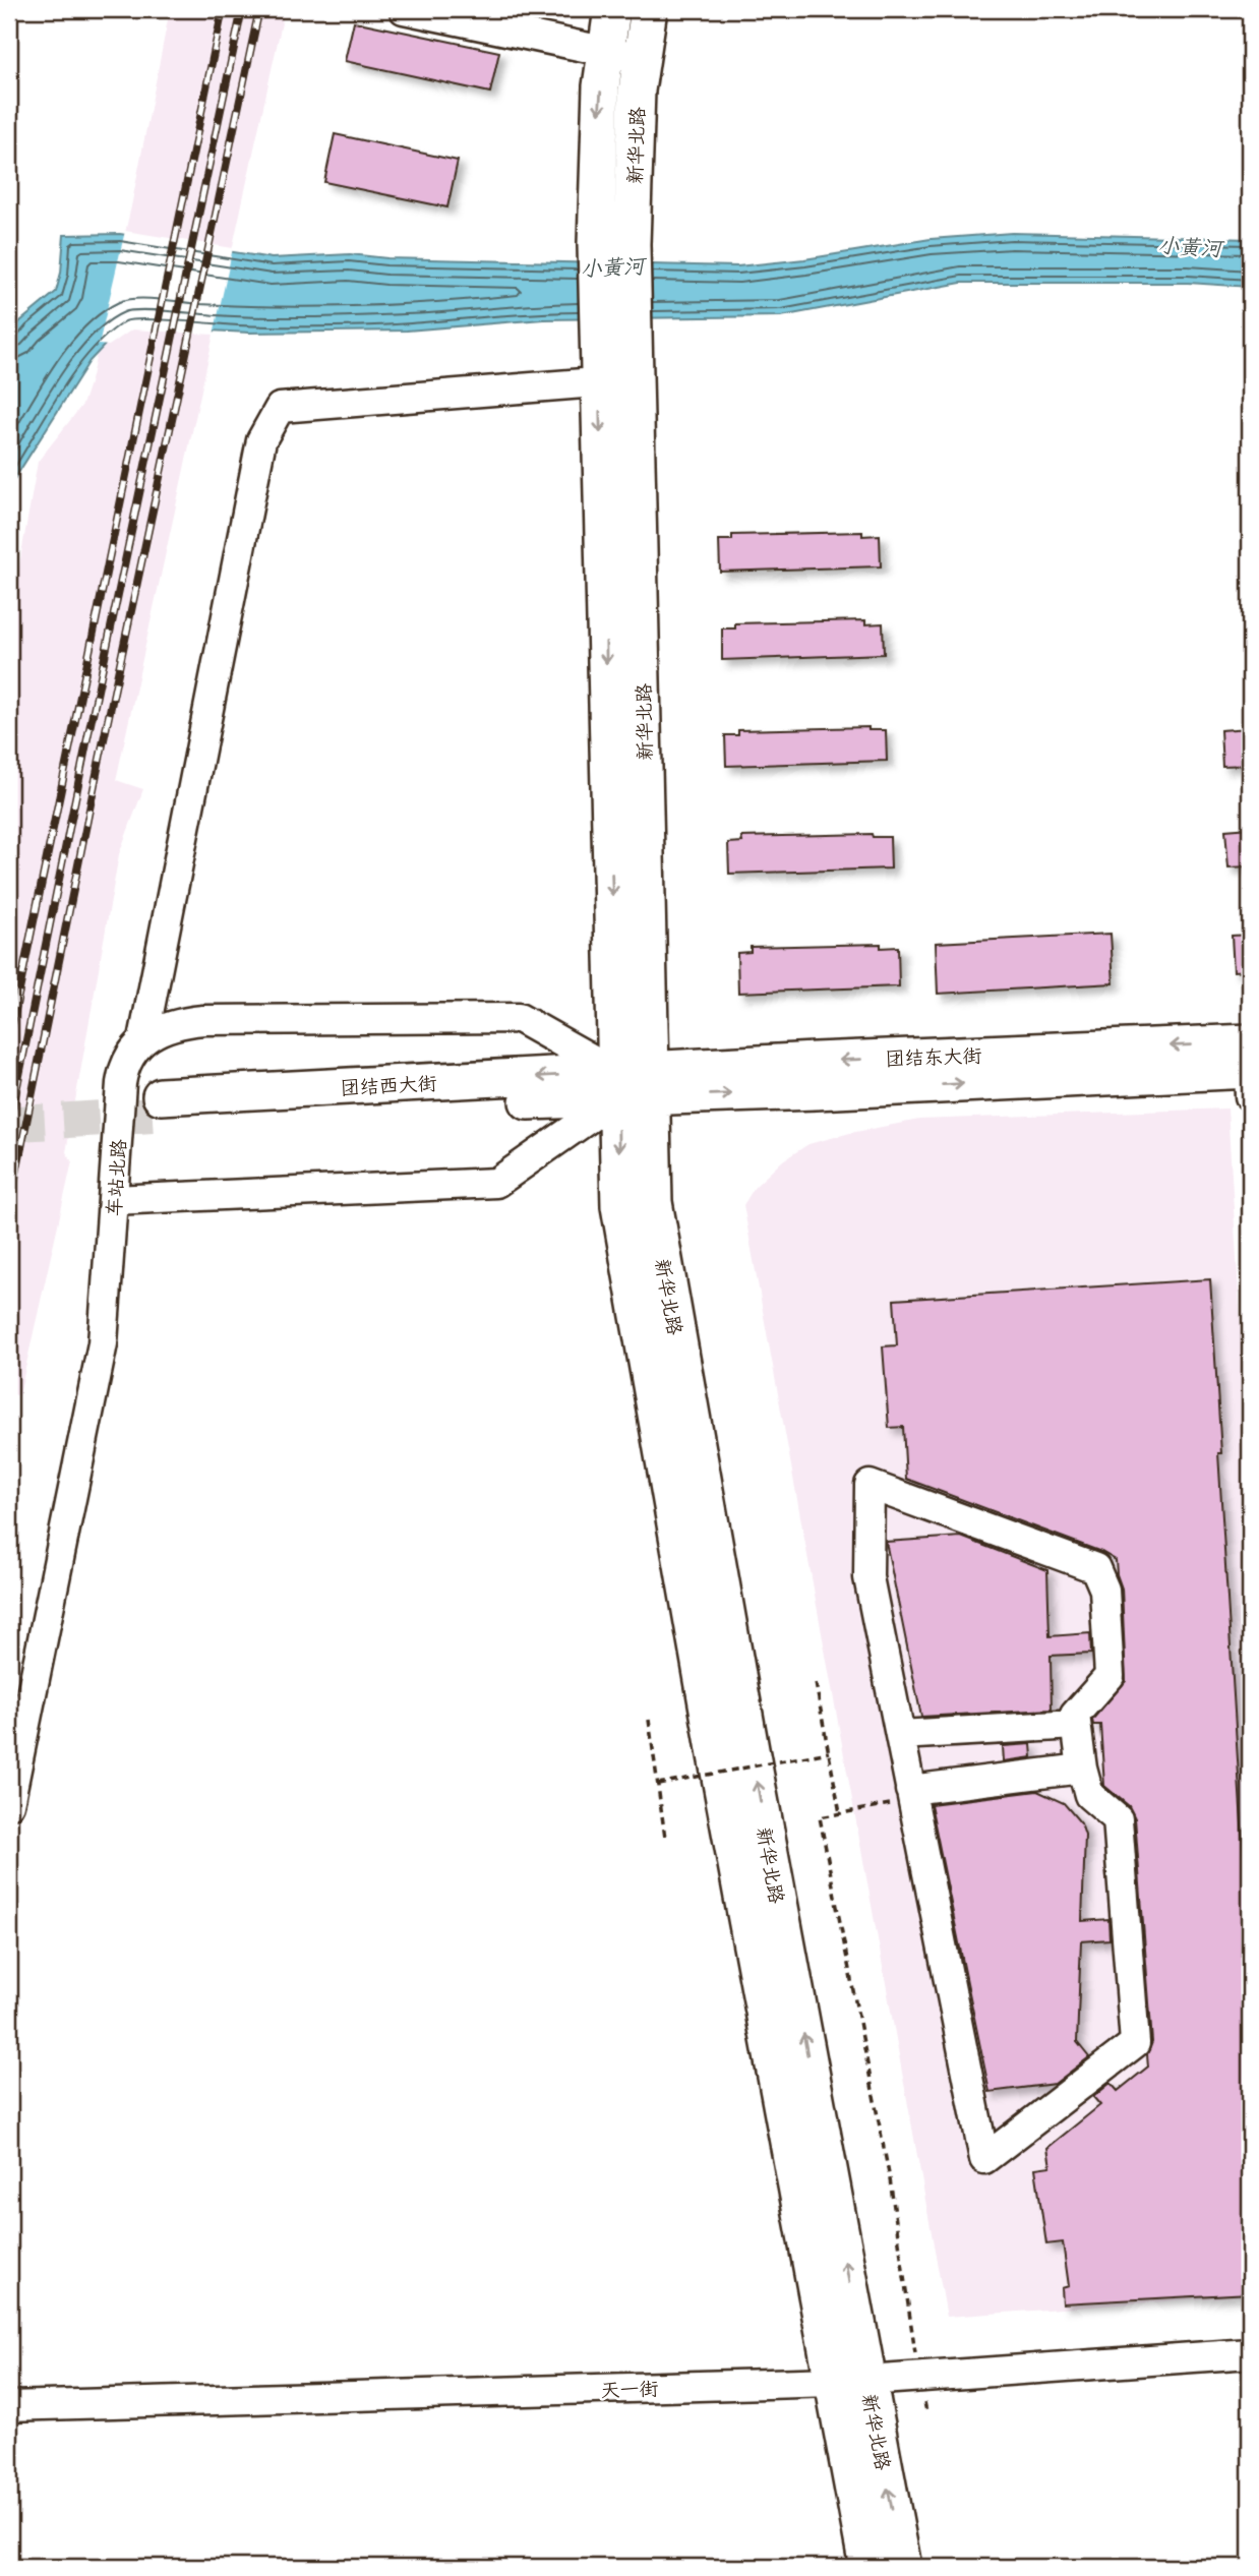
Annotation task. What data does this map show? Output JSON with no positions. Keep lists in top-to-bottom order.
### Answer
{
  "streets": {
    "main road": ["新华北路", "团结东大街", "团结西大街"],
    "street": ["车站北路", "天一街"]
  },
  "crossings": [
    ["新华北路", "团结东大街"],
    ["新华北路", "团结西大街"],
    ["新华北路", "天一街"],
    ["团结东大街", "团结西大街"]
  ],
  "water": ["小黄河"]
}
